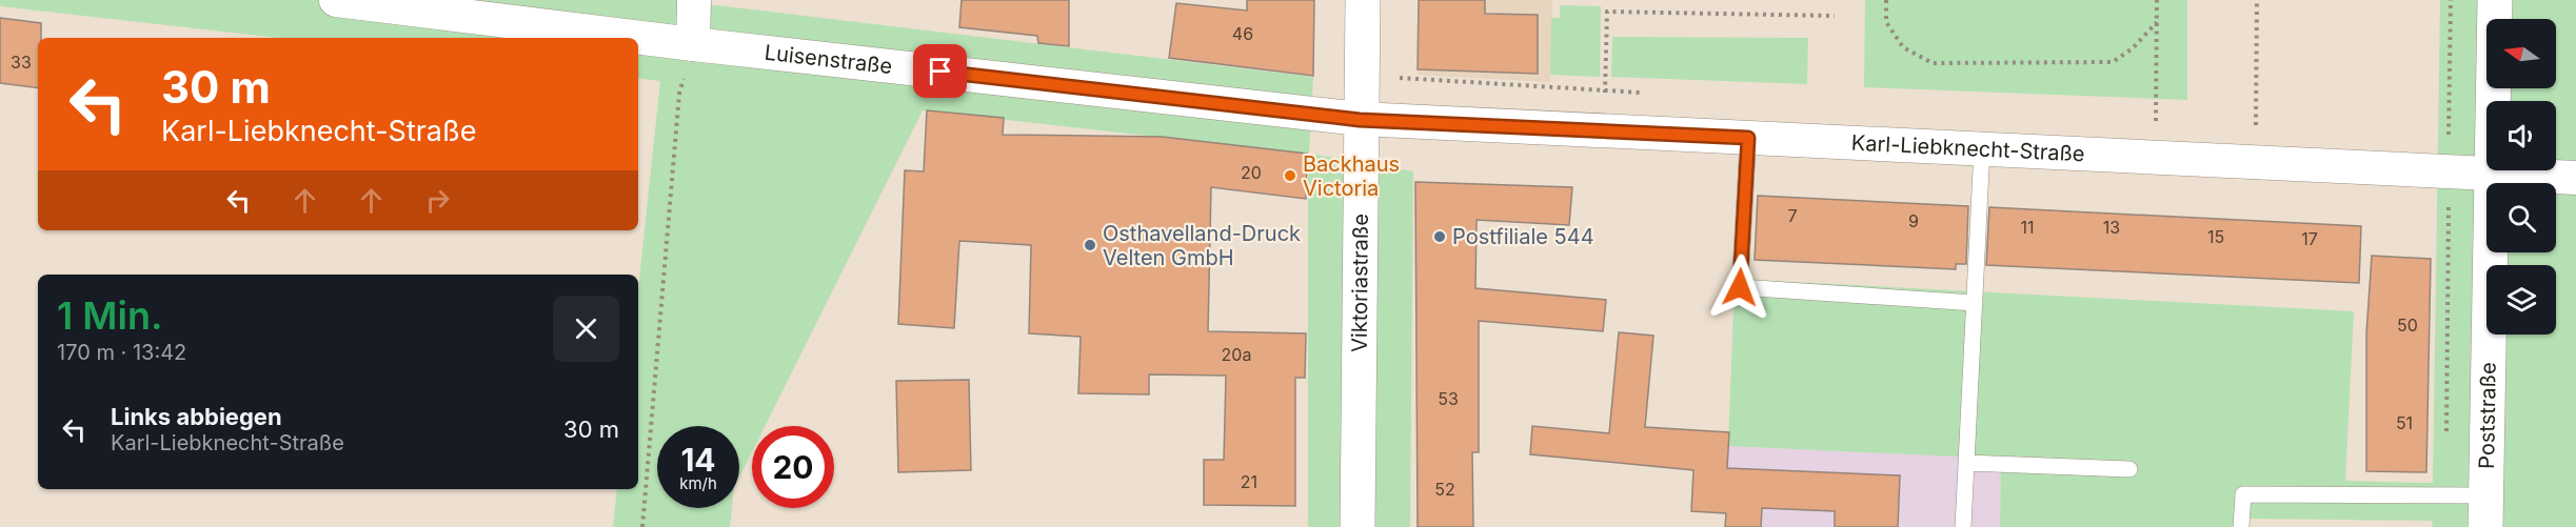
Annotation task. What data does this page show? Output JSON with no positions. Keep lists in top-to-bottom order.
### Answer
{
  "streets": {
    "street": [
      "Luisenstraße",
      "Karl-Liebknecht-Straße",
      "Viktoriastraße",
      "Poststraße"
    ]
  },
  "crossings": [
    ["Luisenstraße", "Karl-Liebknecht-Straße"],
    ["Luisenstraße", "Viktoriastraße"],
    ["Karl-Liebknecht-Straße", "Viktoriastraße"],
    ["Karl-Liebknecht-Straße", "Poststraße"]
  ],
  "places": ["Backhaus Victoria", "Postfiliale 544", "Osthavelland-Druck Velten GmbH"],
  "house_numbers": [
    "46",
    "33",
    "20",
    "7",
    "9",
    "11",
    "13",
    "15",
    "17",
    "50",
    "20a",
    "53",
    "51",
    "21",
    "52"
  ],
  "north": "left",
  "page": {
    "turn": ["30 m", "Karl-Liebknecht-Straße"],
    "heading": ["1 Min.", "170 m · 13:42"],
    "list": [
      {
        "name": "Links abbiegen",
        "note": "Karl-Liebknecht-Straße",
        "value": "30 m"
      }
    ],
    "speed": "14 km/h",
    "limit": "20"
  }
}
